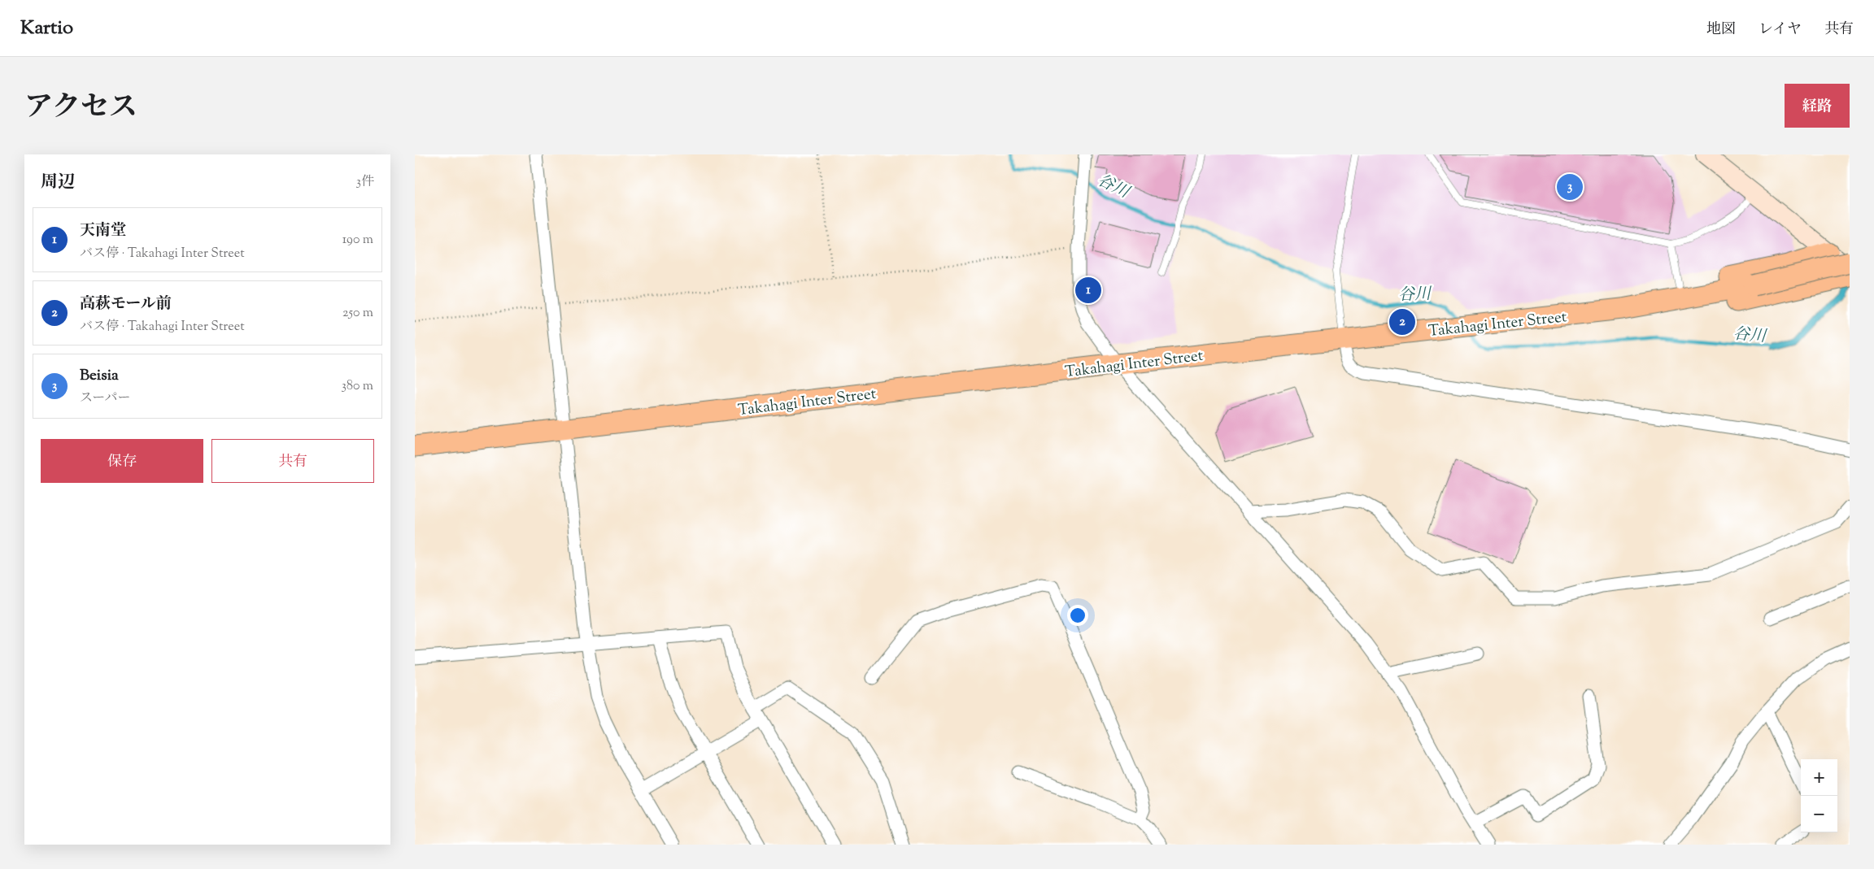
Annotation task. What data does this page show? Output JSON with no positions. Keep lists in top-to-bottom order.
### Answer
{
  "streets": {
    "main road": ["Takahagi Inter Street"]
  },
  "water": ["谷川"],
  "page": {
    "header": "Kartio",
    "nav": ["地図", "レイヤ", "共有"],
    "title": "アクセス",
    "buttons": [
      "経路",
      ["保存", "共有"]
    ],
    "heading": ["周辺", "3件"],
    "pins": ["3", "1", "2"],
    "list": [
      {
        "mark": "1",
        "name": "天南堂",
        "note": "バス停 · Takahagi Inter Street",
        "value": "190 m"
      },
      {
        "mark": "2",
        "name": "高萩モール前",
        "note": "バス停 · Takahagi Inter Street",
        "value": "250 m"
      },
      {
        "mark": "3",
        "name": "Beisia",
        "note": "スーパー",
        "value": "380 m"
      }
    ],
    "map_buttons": ["+", "−"]
  }
}
